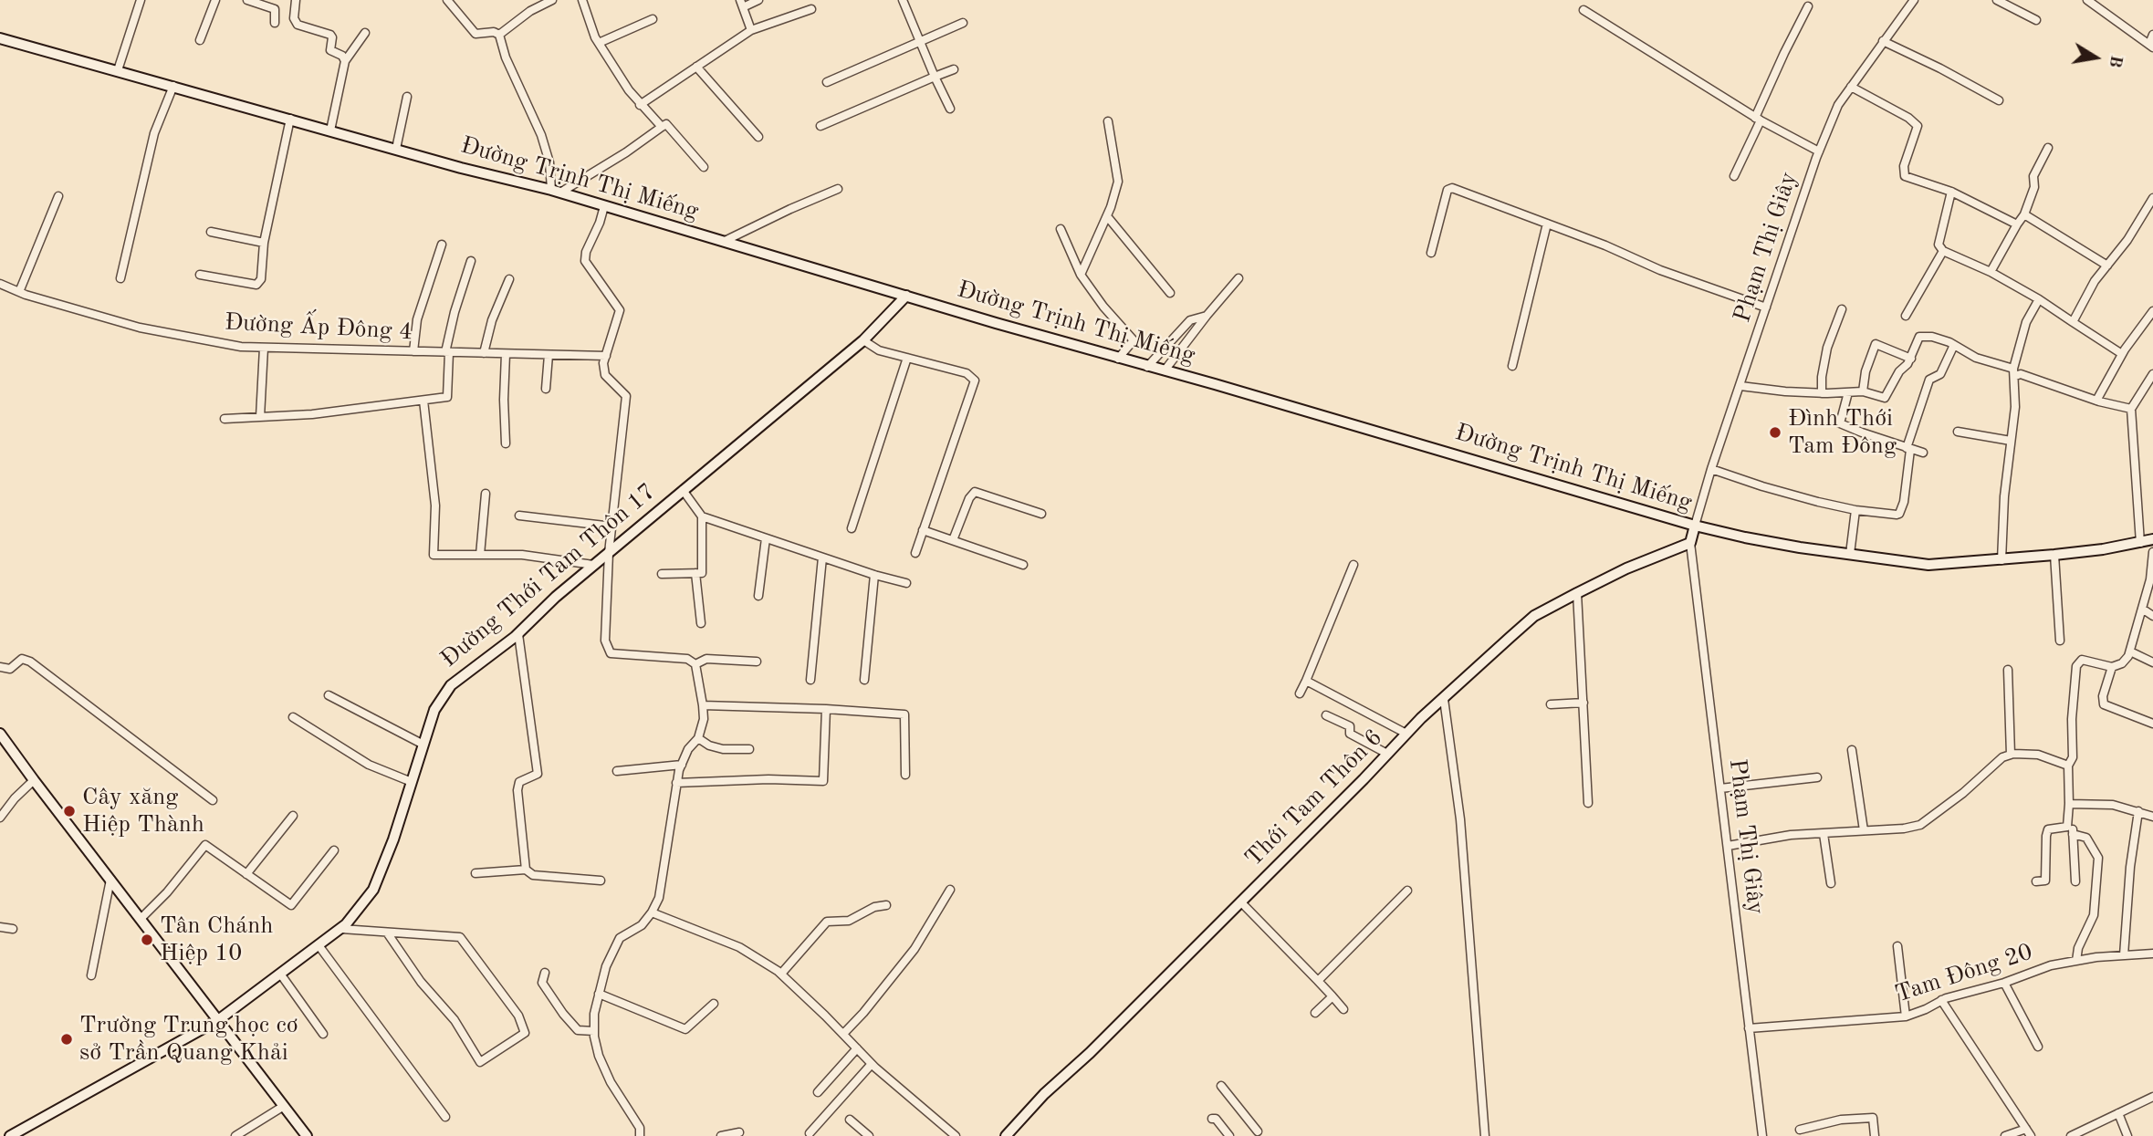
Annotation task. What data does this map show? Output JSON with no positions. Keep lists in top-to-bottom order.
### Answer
{
  "streets": {
    "main road": ["Đường Trịnh Thị Miếng", "Đường Thới Tam Thôn 17", "Thới Tam Thôn 6"],
    "street": ["Phạm Thị Giây", "Đường Ấp Đông 4", "Tam Đông 20"]
  },
  "crossings": [
    ["Đường Trịnh Thị Miếng", "Phạm Thị Giây"],
    ["Đường Trịnh Thị Miếng", "Đường Thới Tam Thôn 17"],
    ["Phạm Thị Giây", "Thới Tam Thôn 6"],
    ["Phạm Thị Giây", "Tam Đông 20"]
  ],
  "places": [
    "Đình Thới Tam Đông",
    "Cây xăng Hiệp Thành",
    "Tân Chánh Hiệp 10",
    "Trường Trung học cơ sở Trần Quang Khải"
  ],
  "north": "right"
}
